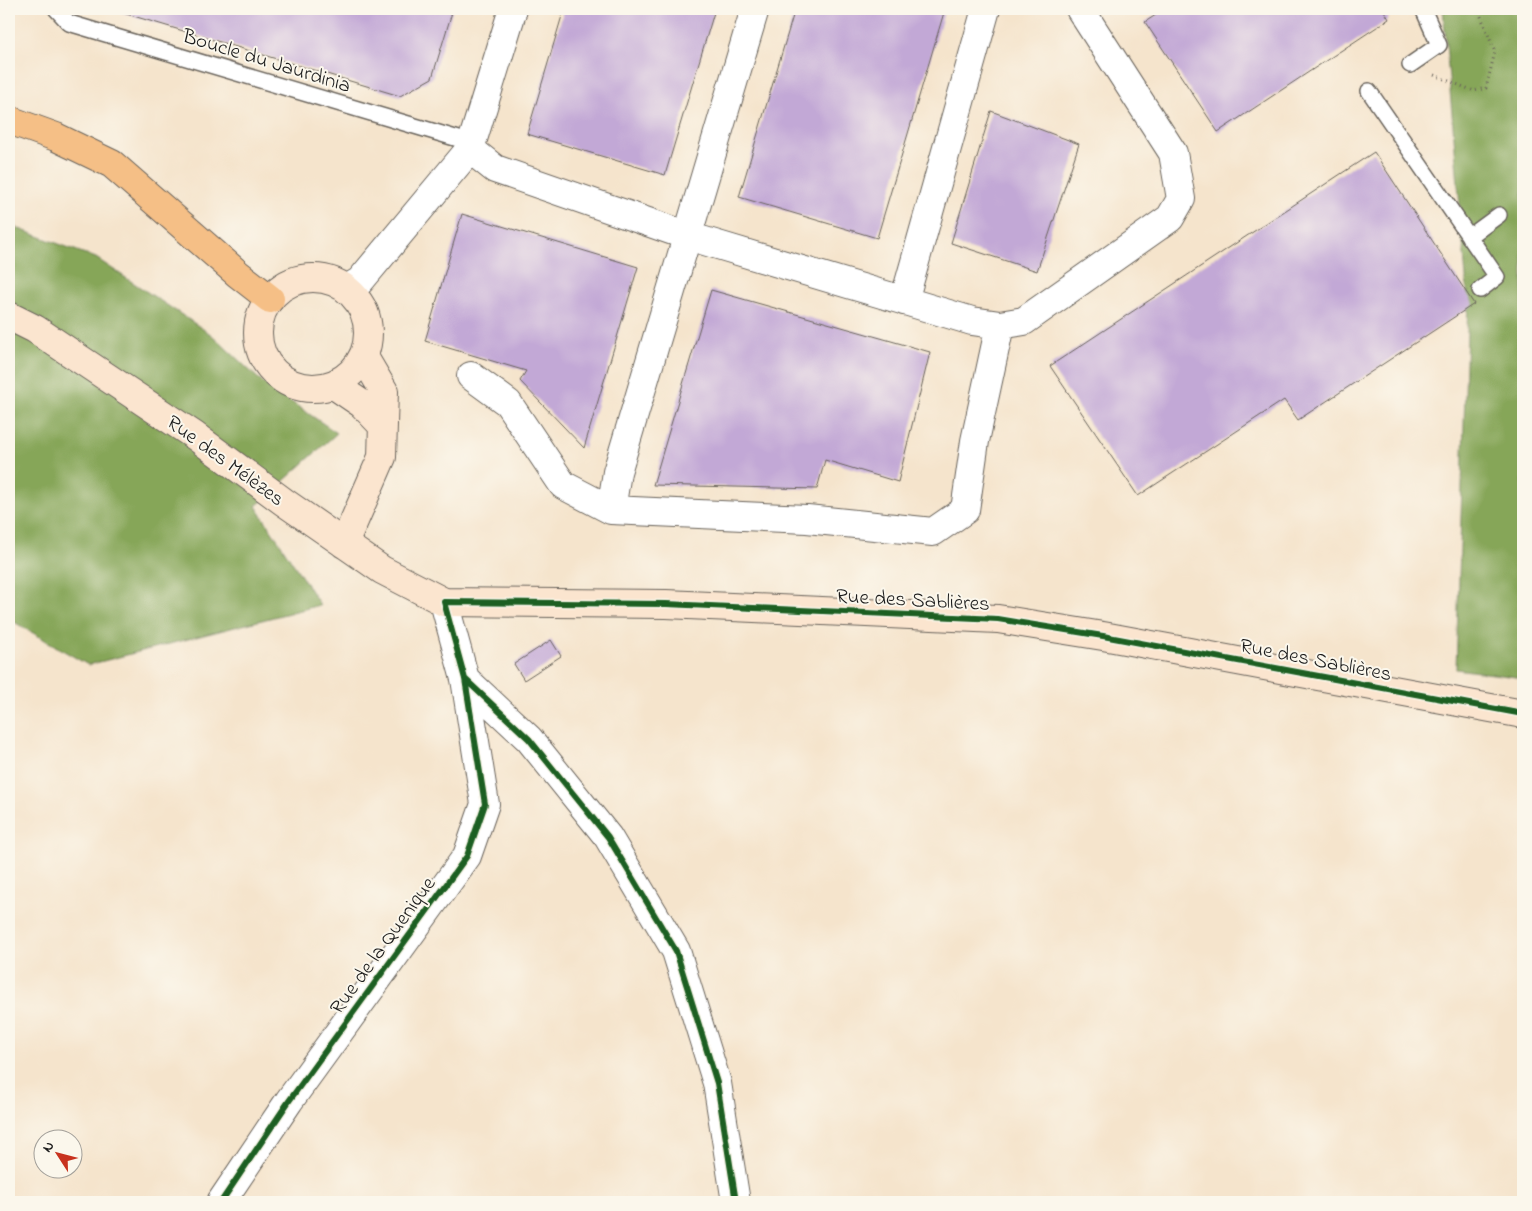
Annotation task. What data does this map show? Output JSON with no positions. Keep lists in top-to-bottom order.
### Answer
{
  "streets": {
    "street": ["Rue des Mélèzes", "Rue des Sablières", "Rue de la Quenique"],
    "lane": ["Boucle du Jaurdinia"]
  },
  "crossings": [
    ["Rue des Mélèzes", "Rue des Sablières"],
    ["Rue des Mélèzes", "Rue de la Quenique"],
    ["Rue des Sablières", "Rue de la Quenique"]
  ],
  "north": "top left"
}
